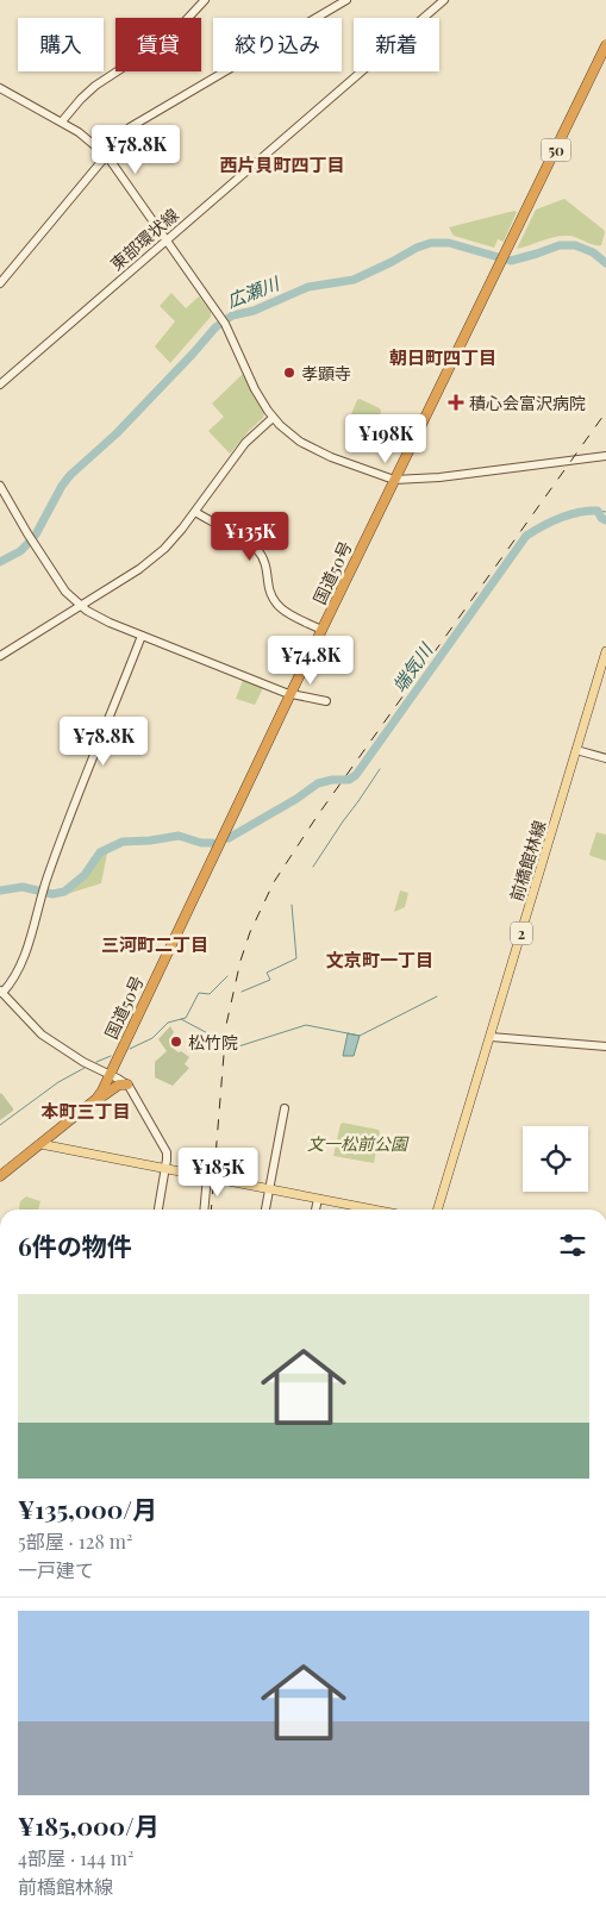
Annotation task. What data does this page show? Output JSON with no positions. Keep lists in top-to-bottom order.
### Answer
{
  "streets": {
    "highway": ["50", "国道50号"],
    "main road": ["前橋館林線", "2"],
    "street": ["東部環状線"]
  },
  "districts": [
    "西片貝町四丁目",
    "朝日町四丁目",
    "三河町二丁目",
    "文京町一丁目",
    "本町三丁目"
  ],
  "water": ["広瀬川", "端気川"],
  "parks": ["文一松前公園"],
  "places": {
    "other": ["孝顕寺", "松竹院"],
    "health": ["積心会富沢病院"]
  },
  "page": {
    "chip": [
      "購入",
      "賃貸",
      "絞り込み",
      "新着"
    ],
    "price": [
      "¥78.8K",
      "¥198K",
      "¥135K",
      "¥74.8K",
      "¥78.8K",
      "¥185K"
    ],
    "heading": "6件の物件",
    "list": [
      {
        "name": "¥135,000/月",
        "note": "5部屋 · 128 m² · 一戸建て"
      },
      {
        "name": "¥185,000/月",
        "note": "4部屋 · 144 m² · 前橋館林線"
      }
    ]
  }
}
